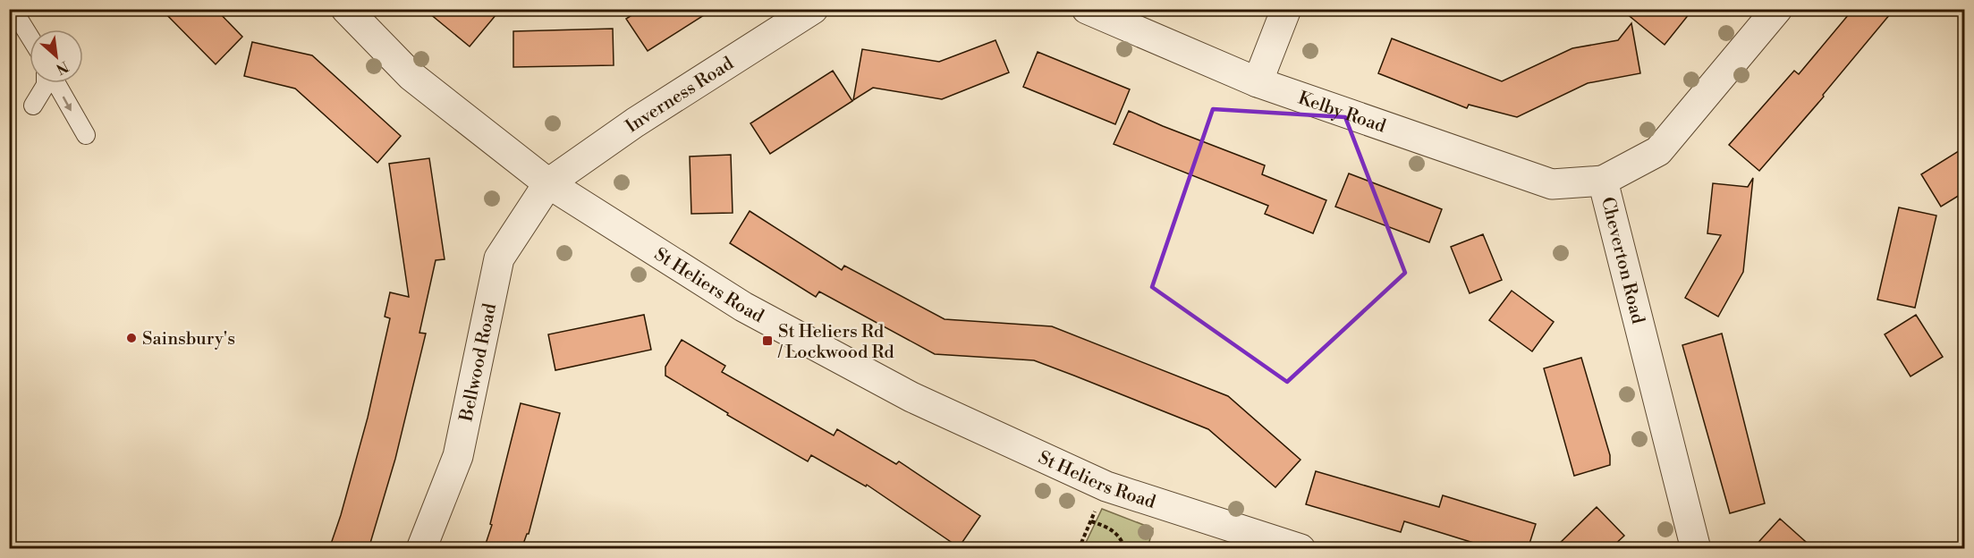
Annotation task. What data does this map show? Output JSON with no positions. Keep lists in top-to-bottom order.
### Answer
{
  "streets": {
    "street": [
      "Inverness Road",
      "Kelby Road",
      "Cheverton Road",
      "St Heliers Road",
      "Bellwood Road"
    ]
  },
  "crossings": [
    ["Inverness Road", "St Heliers Road"],
    ["Inverness Road", "Bellwood Road"],
    ["Kelby Road", "Cheverton Road"],
    ["St Heliers Road", "Bellwood Road"]
  ],
  "places": {
    "other": ["Sainsbury's"],
    "transit": ["St Heliers Rd / Lockwood Rd"]
  },
  "north": "bottom right"
}
